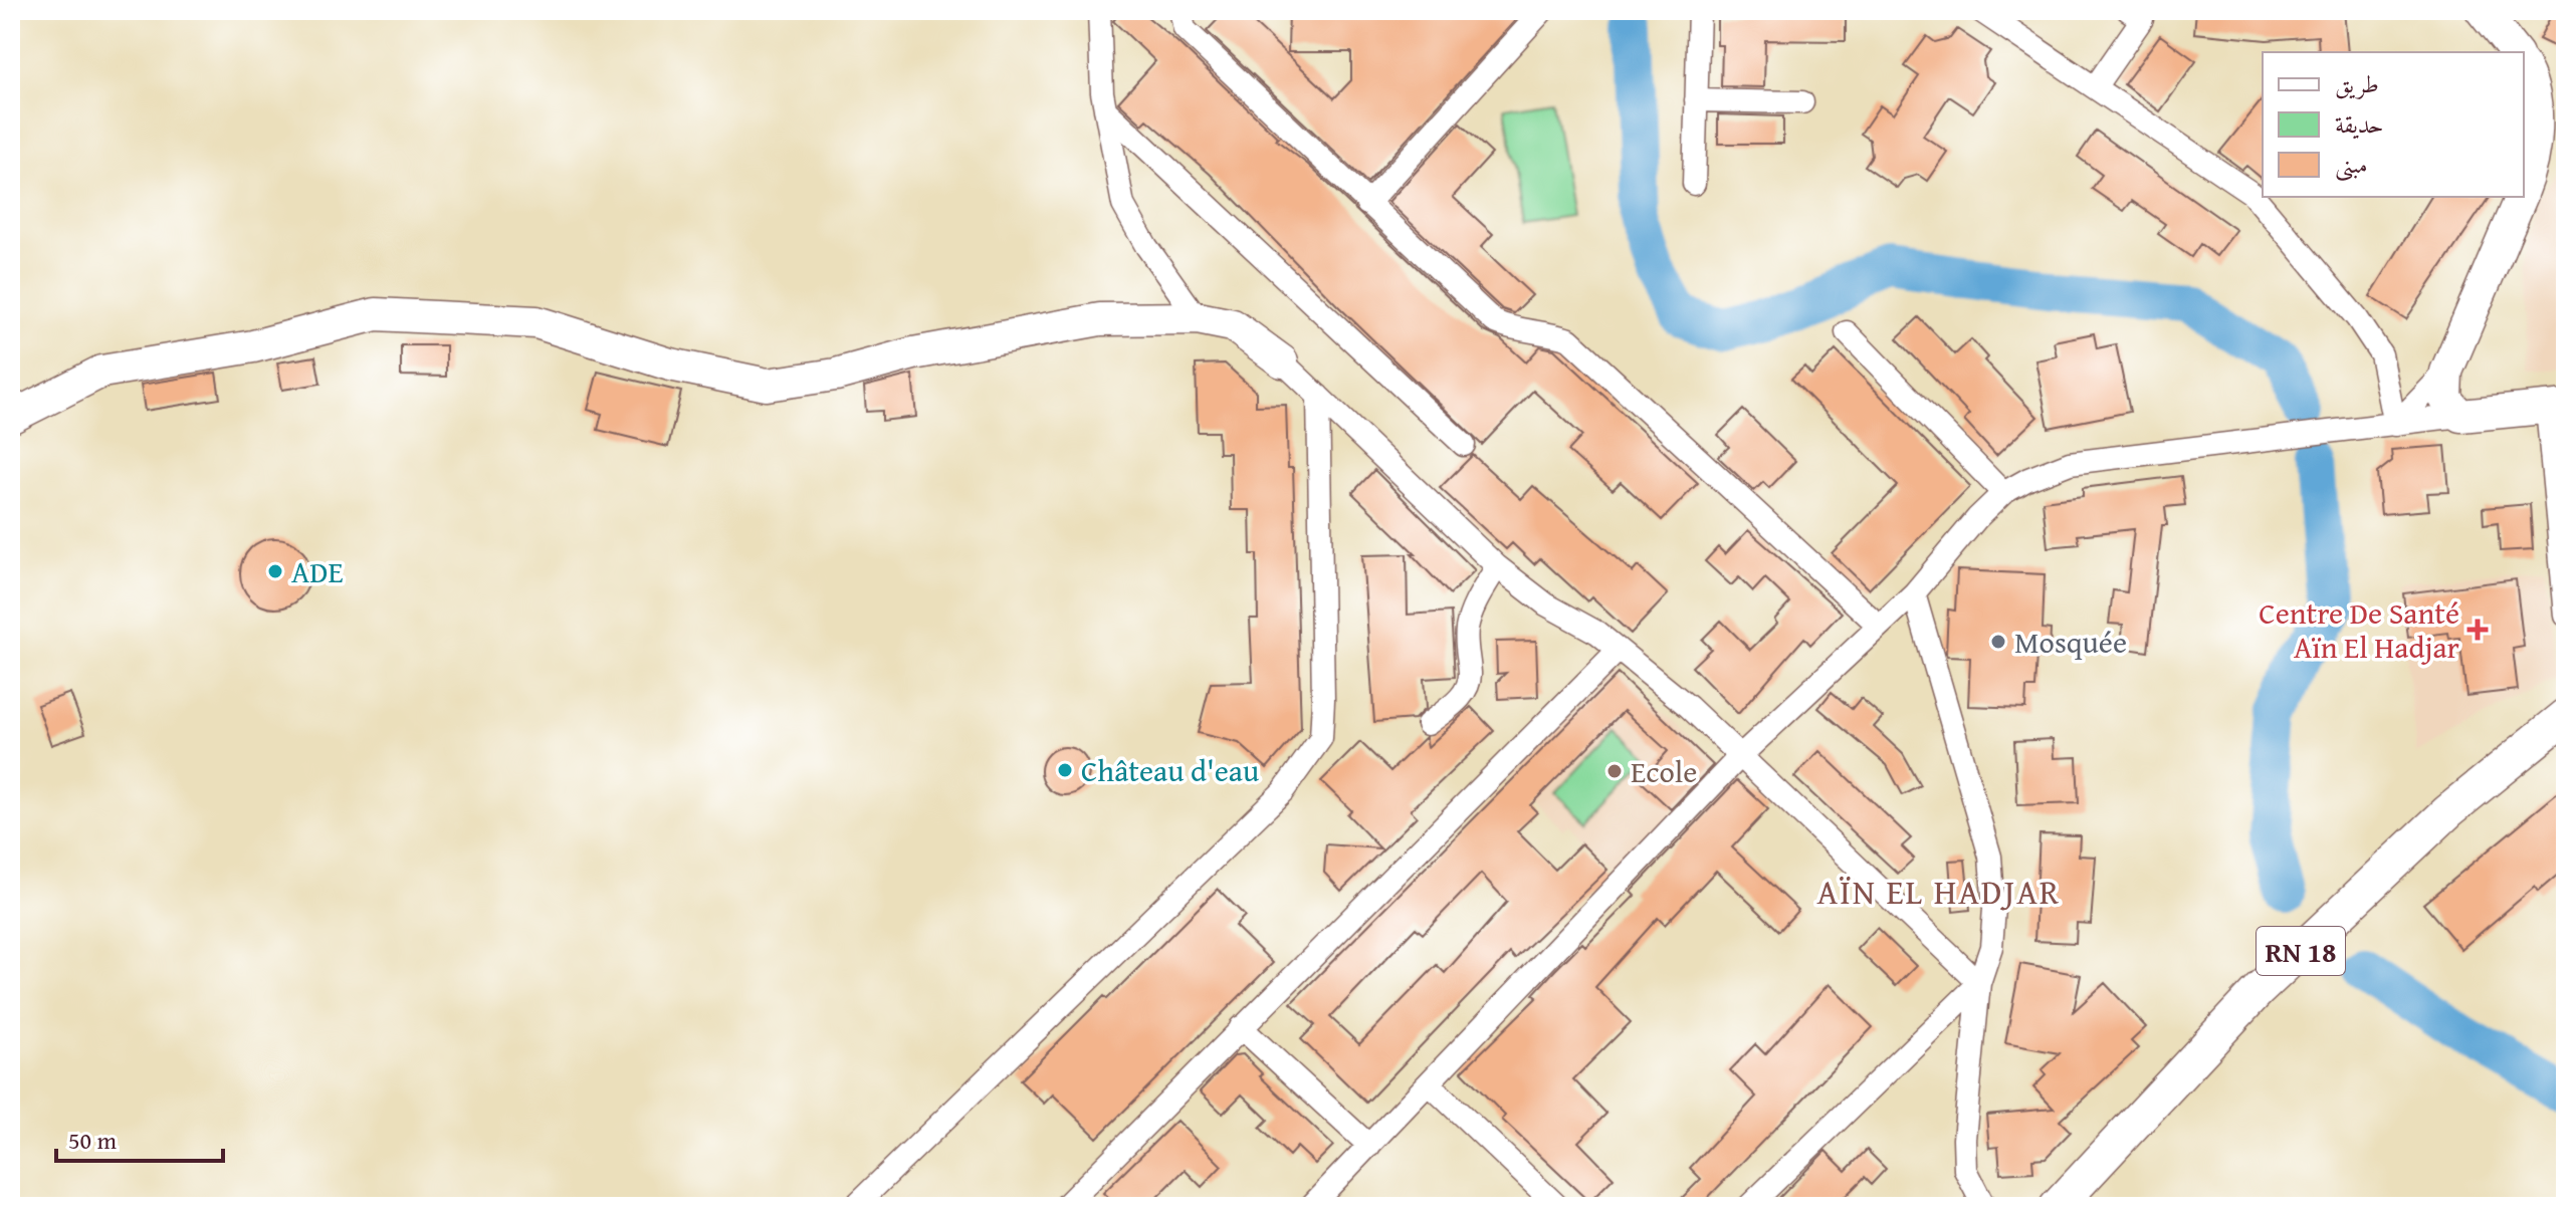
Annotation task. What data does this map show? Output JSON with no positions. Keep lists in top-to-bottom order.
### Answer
{
  "streets": {
    "main road": ["RN 18"]
  },
  "districts": ["AÏN EL HADJAR"],
  "places": {
    "other": [
      "ADE",
      "Mosquée",
      "Château d'eau",
      "Ecole"
    ],
    "health": ["Centre De Santé Aïn El Hadjar"]
  },
  "legend": ["طريق", "حديقة", "مبنى"],
  "scale_bar": "50 m"
}
